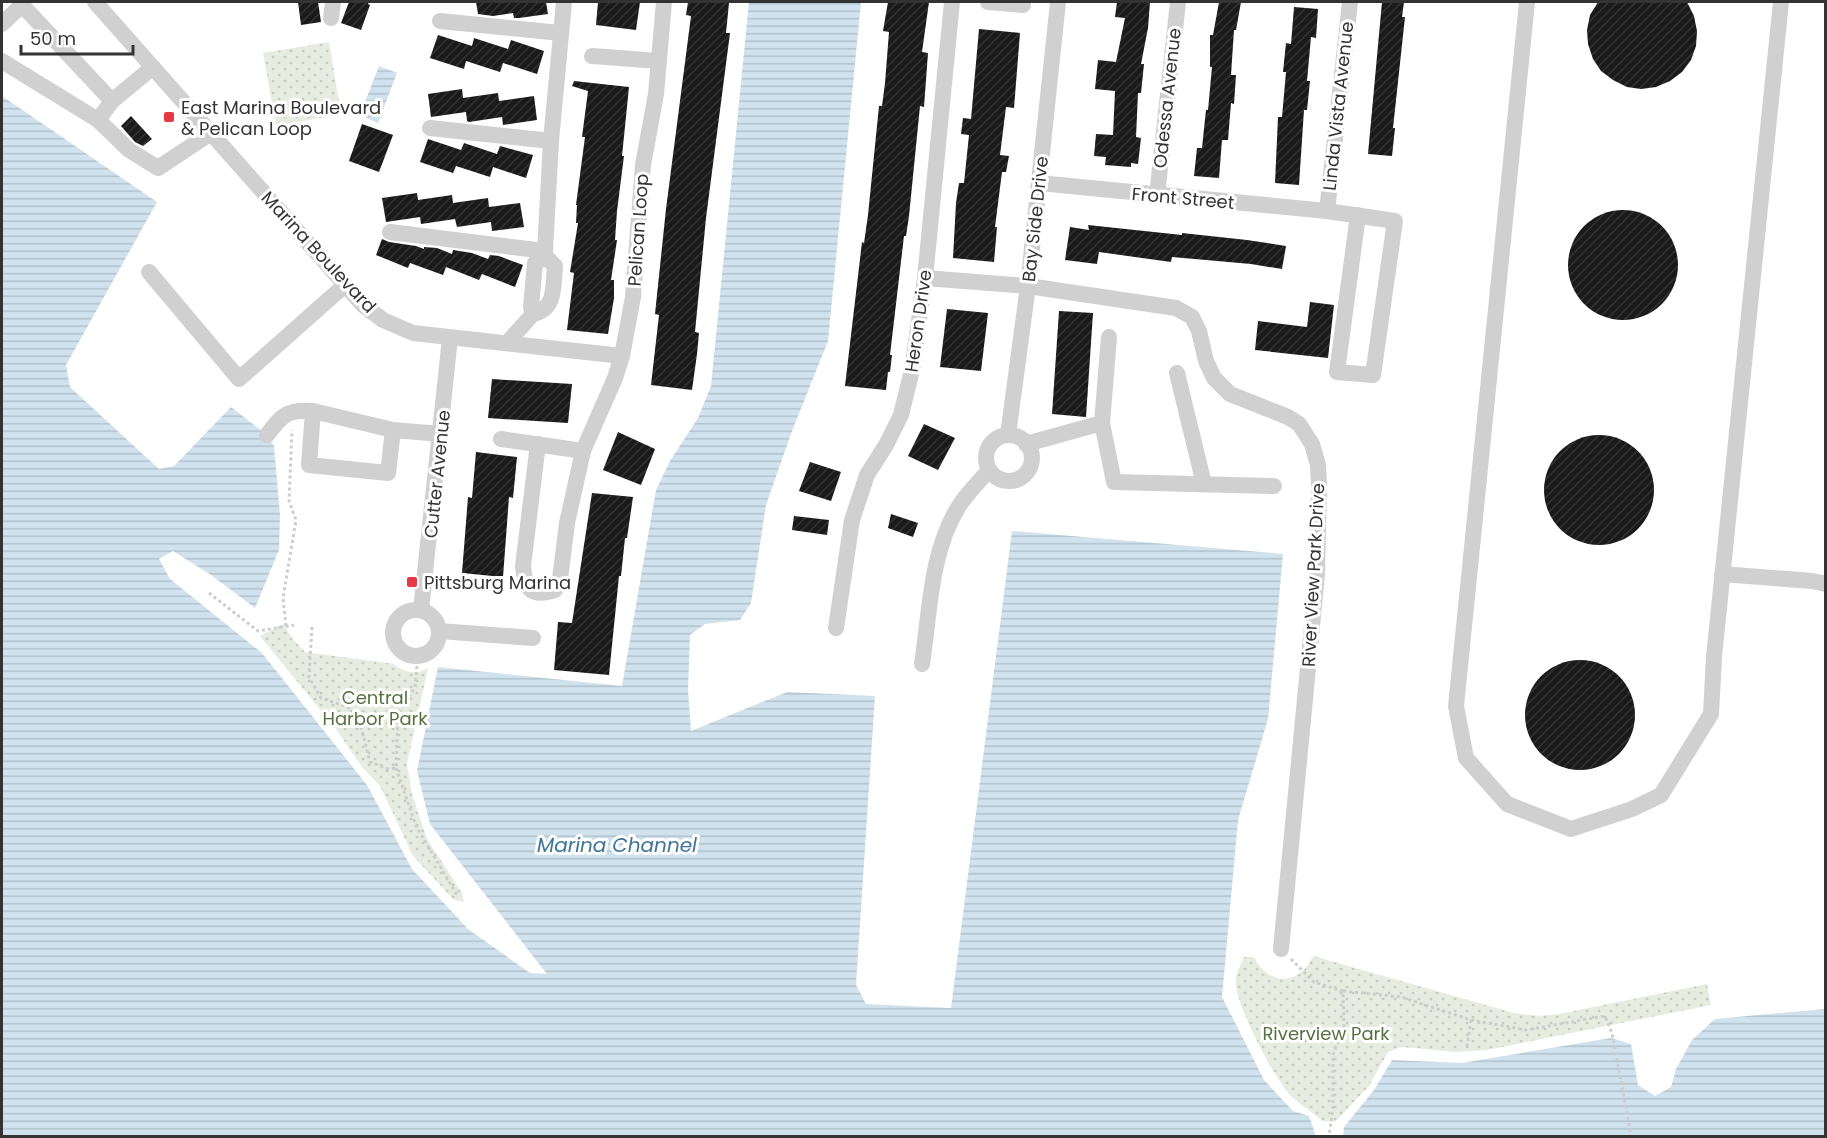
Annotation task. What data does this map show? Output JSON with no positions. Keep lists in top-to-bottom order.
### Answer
{
  "streets": {
    "street": [
      "Odessa Avenue",
      "Linda Vista Avenue",
      "Front Street",
      "Bay Side Drive",
      "Pelican Loop",
      "Marina Boulevard",
      "Heron Drive",
      "Cutter Avenue",
      "River View Park Drive"
    ]
  },
  "crossings": [
    ["Odessa Avenue", "Front Street"],
    ["Linda Vista Avenue", "Front Street"],
    ["Front Street", "Bay Side Drive"],
    ["Bay Side Drive", "River View Park Drive"],
    ["Pelican Loop", "Marina Boulevard"],
    ["Marina Boulevard", "Cutter Avenue"],
    ["Heron Drive", "River View Park Drive"]
  ],
  "water": ["Marina Channel"],
  "parks": ["Central Harbor Park", "Riverview Park"],
  "places": {
    "transit": ["East Marina Boulevard & Pelican Loop", "Pittsburg Marina"]
  },
  "scale_bar": "50 m"
}
